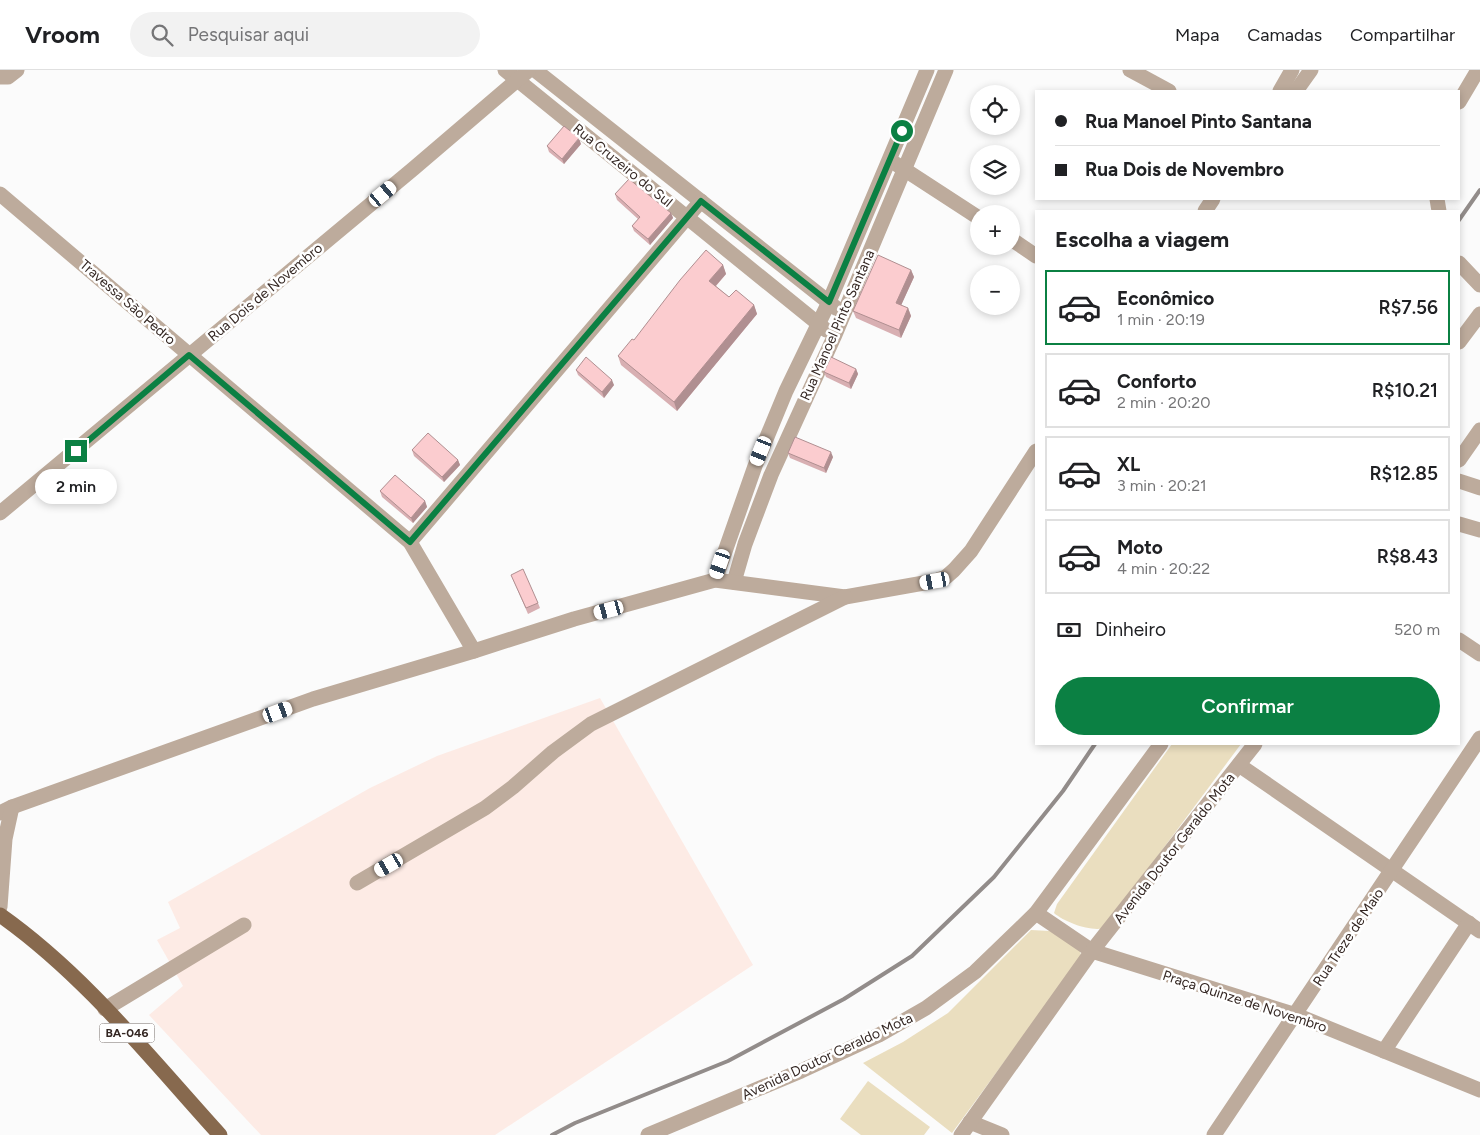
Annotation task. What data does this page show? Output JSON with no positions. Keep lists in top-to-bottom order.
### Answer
{
  "streets": {
    "main road": ["BA-046"],
    "street": [
      "Rua Cruzeiro do Sul",
      "Rua Dois de Novembro",
      "Travessa São Pedro",
      "Rua Manoel Pinto Santana",
      "Avenida Doutor Geraldo Mota",
      "Rua Treze de Maio",
      "Praça Quinze de Novembro"
    ]
  },
  "crossings": [
    ["Rua Cruzeiro do Sul", "Rua Dois de Novembro"],
    ["Rua Cruzeiro do Sul", "Rua Manoel Pinto Santana"],
    ["Rua Dois de Novembro", "Travessa São Pedro"],
    ["Avenida Doutor Geraldo Mota", "Praça Quinze de Novembro"],
    ["Rua Treze de Maio", "Praça Quinze de Novembro"]
  ],
  "page": {
    "header": "Vroom",
    "search": "Pesquisar aqui",
    "nav": ["Mapa", "Camadas", "Compartilhar"],
    "map_buttons": ["+", "−"],
    "banner": ["Rua Manoel Pinto Santana", "Rua Dois de Novembro"],
    "heading": "Escolha a viagem",
    "list": [
      {
        "name": "Econômico",
        "note": "1 min · 20:19",
        "value": "R$7.56"
      },
      {
        "name": "Conforto",
        "note": "2 min · 20:20",
        "value": "R$10.21"
      },
      {
        "name": "XL",
        "note": "3 min · 20:21",
        "value": "R$12.85"
      },
      {
        "name": "Moto",
        "note": "4 min · 20:22",
        "value": "R$8.43"
      }
    ],
    "bubble": "2 min",
    "pay": ["Dinheiro", "520 m"],
    "buttons": "Confirmar"
  }
}
